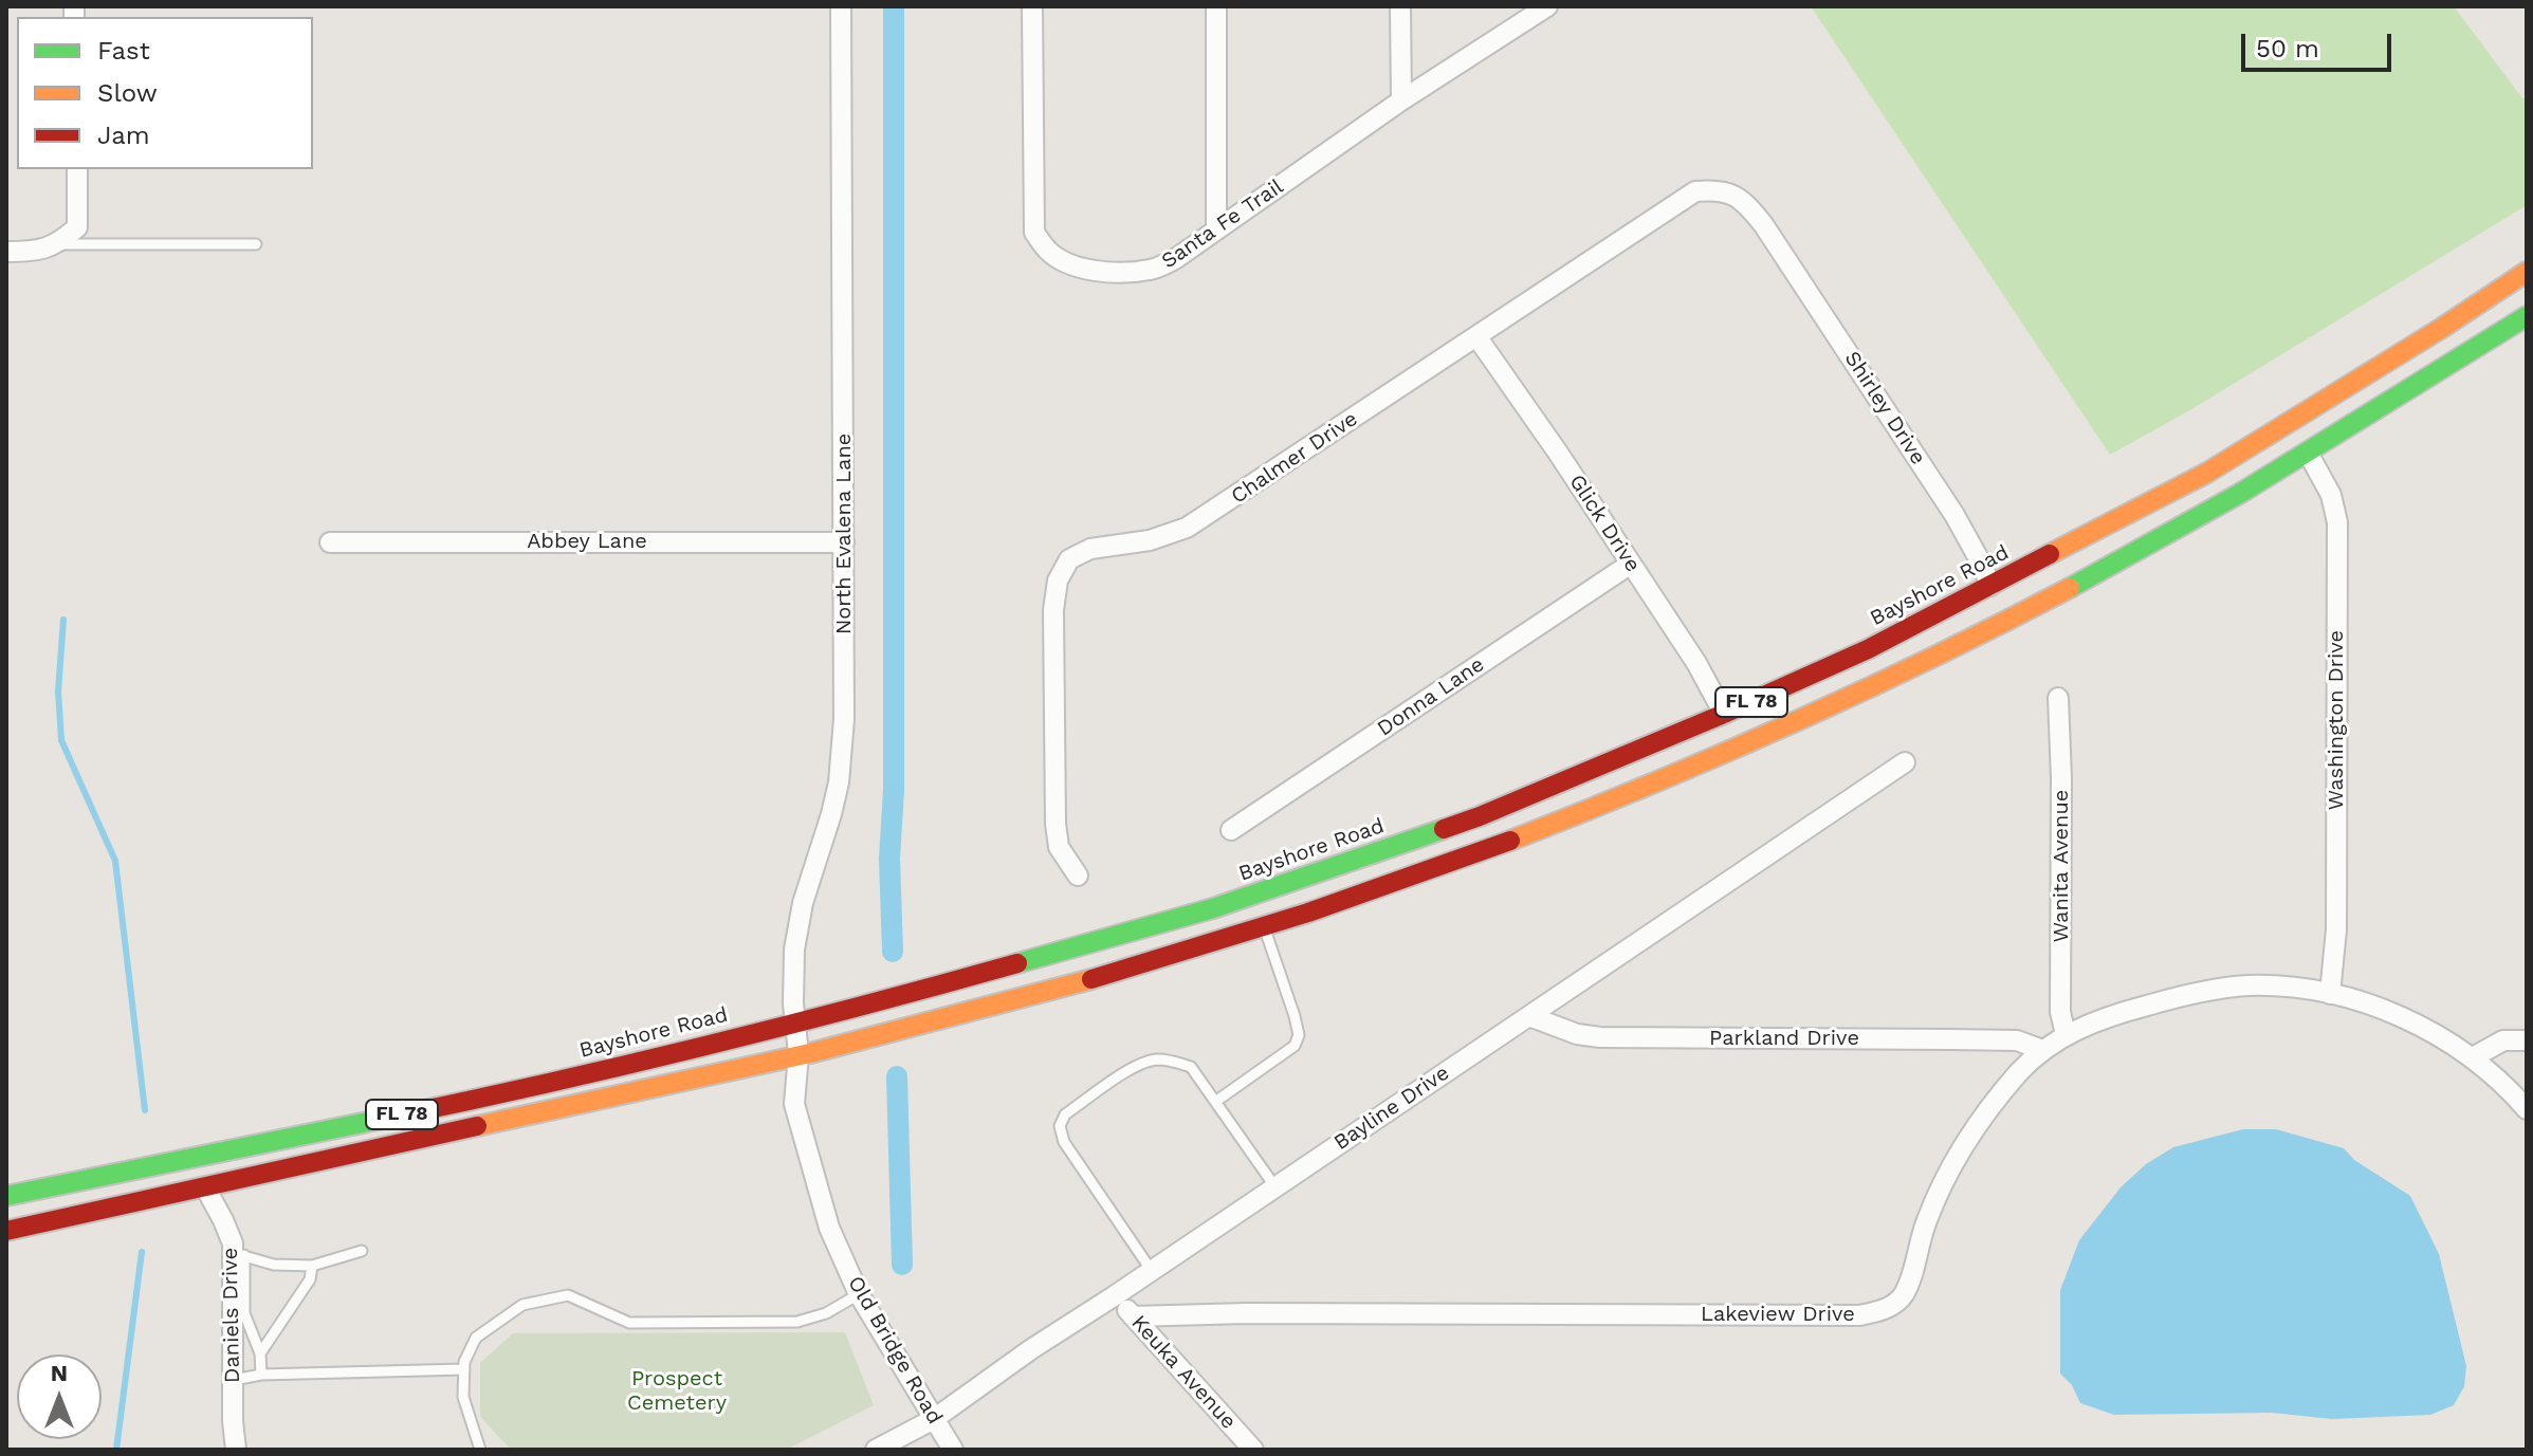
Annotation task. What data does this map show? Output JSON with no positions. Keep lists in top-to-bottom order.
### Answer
{
  "streets": {
    "main road": ["Bayshore Road", "FL 78"],
    "street": [
      "Santa Fe Trail",
      "Shirley Drive",
      "Chalmer Drive",
      "Glick Drive",
      "North Evalena Lane",
      "Abbey Lane",
      "Donna Lane",
      "Washington Drive",
      "Wanita Avenue",
      "Parkland Drive",
      "Bayline Drive",
      "Lakeview Drive",
      "Daniels Drive",
      "Old Bridge Road",
      "Keuka Avenue"
    ]
  },
  "crossings": [
    ["Shirley Drive", "Chalmer Drive"],
    ["Shirley Drive", "Bayshore Road"],
    ["Chalmer Drive", "Glick Drive"],
    ["Glick Drive", "Bayshore Road"],
    ["Glick Drive", "Donna Lane"],
    ["North Evalena Lane", "Abbey Lane"],
    ["North Evalena Lane", "Bayshore Road"],
    ["North Evalena Lane", "FL 78"],
    ["North Evalena Lane", "Old Bridge Road"],
    ["FL 78", "Washington Drive"],
    ["FL 78", "Daniels Drive"],
    ["FL 78", "Old Bridge Road"],
    ["Washington Drive", "Lakeview Drive"],
    ["Wanita Avenue", "Lakeview Drive"],
    ["Parkland Drive", "Bayline Drive"],
    ["Parkland Drive", "Lakeview Drive"],
    ["Bayline Drive", "Old Bridge Road"],
    ["Bayline Drive", "Keuka Avenue"],
    ["Lakeview Drive", "Keuka Avenue"]
  ],
  "parks": ["Prospect Cemetery"],
  "legend": ["Fast", "Slow", "Jam"],
  "scale_bar": "50 m",
  "north": "top"
}
